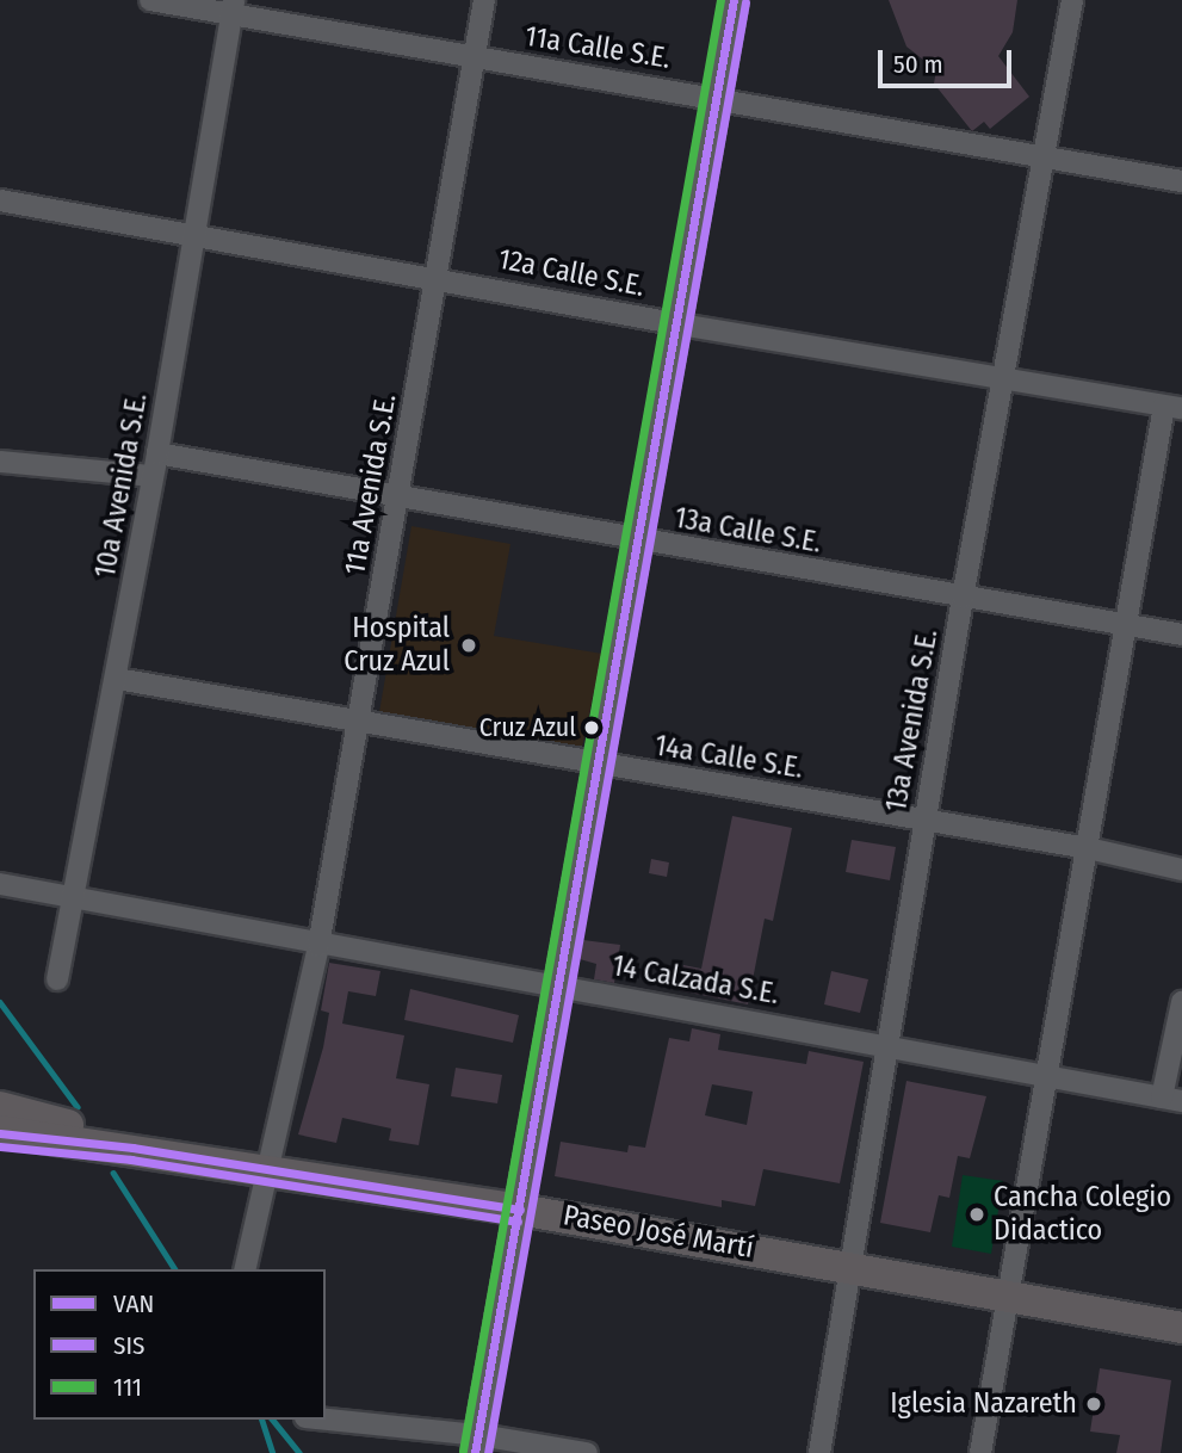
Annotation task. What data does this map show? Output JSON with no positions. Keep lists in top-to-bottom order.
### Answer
{
  "streets": {
    "main road": ["Paseo José Martí"],
    "street": [
      "11a Calle S.E.",
      "12a Calle S.E.",
      "11a Avenida S.E.",
      "10a Avenida S.E.",
      "13a Calle S.E.",
      "13a Avenida S.E.",
      "14a Calle S.E.",
      "14 Calzada S.E."
    ]
  },
  "crossings": [
    ["11a Calle S.E.", "11a Avenida S.E."],
    ["11a Calle S.E.", "10a Avenida S.E."],
    ["11a Calle S.E.", "13a Avenida S.E."],
    ["12a Calle S.E.", "11a Avenida S.E."],
    ["12a Calle S.E.", "10a Avenida S.E."],
    ["12a Calle S.E.", "13a Avenida S.E."],
    ["11a Avenida S.E.", "13a Calle S.E."],
    ["11a Avenida S.E.", "14a Calle S.E."],
    ["11a Avenida S.E.", "14 Calzada S.E."],
    ["11a Avenida S.E.", "Paseo José Martí"],
    ["10a Avenida S.E.", "13a Calle S.E."],
    ["10a Avenida S.E.", "14a Calle S.E."],
    ["10a Avenida S.E.", "14 Calzada S.E."],
    ["13a Calle S.E.", "13a Avenida S.E."],
    ["13a Avenida S.E.", "14a Calle S.E."],
    ["13a Avenida S.E.", "14 Calzada S.E."],
    ["13a Avenida S.E.", "Paseo José Martí"]
  ],
  "places": [
    "Hospital Cruz Azul",
    "Cruz Azul",
    "Cancha Colegio Didactico",
    "Iglesia Nazareth"
  ],
  "lines": ["transit line VAN", "transit line 111", "transit line SIS"],
  "legend": ["VAN", "SIS", "111"],
  "scale_bar": "50 m"
}
